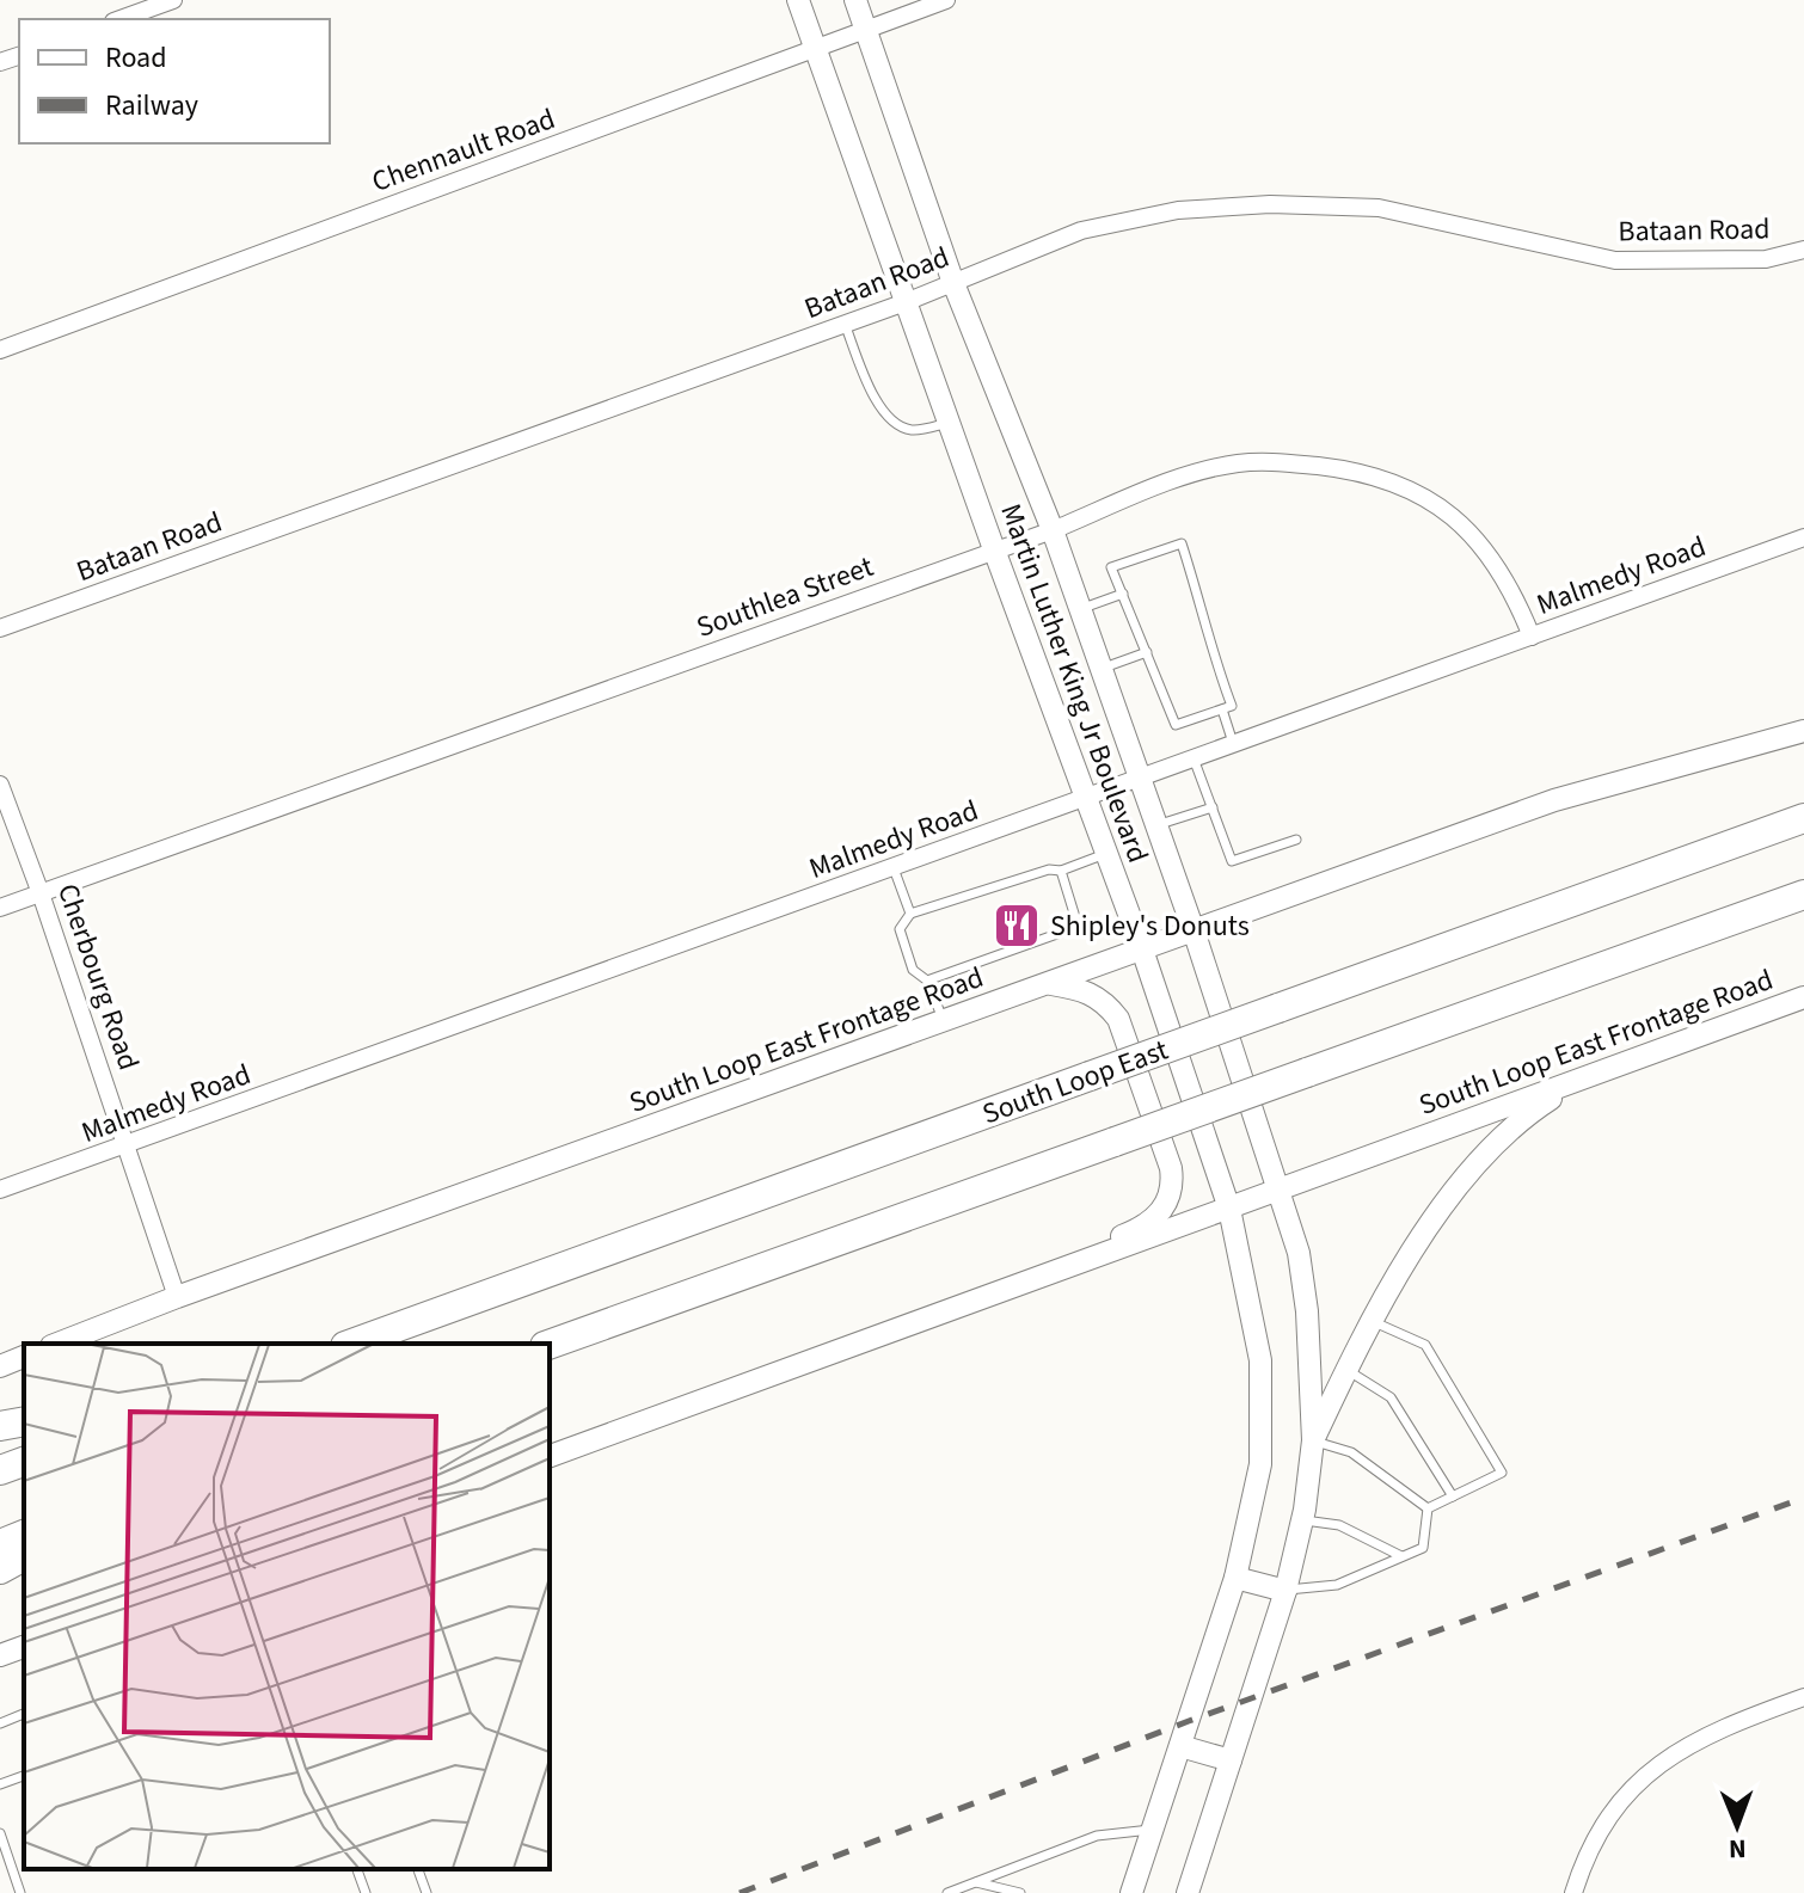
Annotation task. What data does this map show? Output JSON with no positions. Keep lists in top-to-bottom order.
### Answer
{
  "streets": {
    "highway": ["South Loop East"],
    "main road": ["Martin Luther King Jr Boulevard", "South Loop East Frontage Road"],
    "street": [
      "Chennault Road",
      "Bataan Road",
      "Malmedy Road",
      "Southlea Street",
      "Cherbourg Road"
    ]
  },
  "crossings": [
    ["Chennault Road", "Martin Luther King Jr Boulevard"],
    ["Bataan Road", "Martin Luther King Jr Boulevard"],
    ["Malmedy Road", "Southlea Street"],
    ["Malmedy Road", "Martin Luther King Jr Boulevard"],
    ["Malmedy Road", "Cherbourg Road"],
    ["Southlea Street", "Martin Luther King Jr Boulevard"],
    ["Southlea Street", "Cherbourg Road"],
    ["Martin Luther King Jr Boulevard", "South Loop East Frontage Road"],
    ["Cherbourg Road", "South Loop East Frontage Road"]
  ],
  "places": {
    "restaurant": ["Shipley's Donuts"]
  },
  "legend": ["Road", "Railway"],
  "north": "bottom"
}
